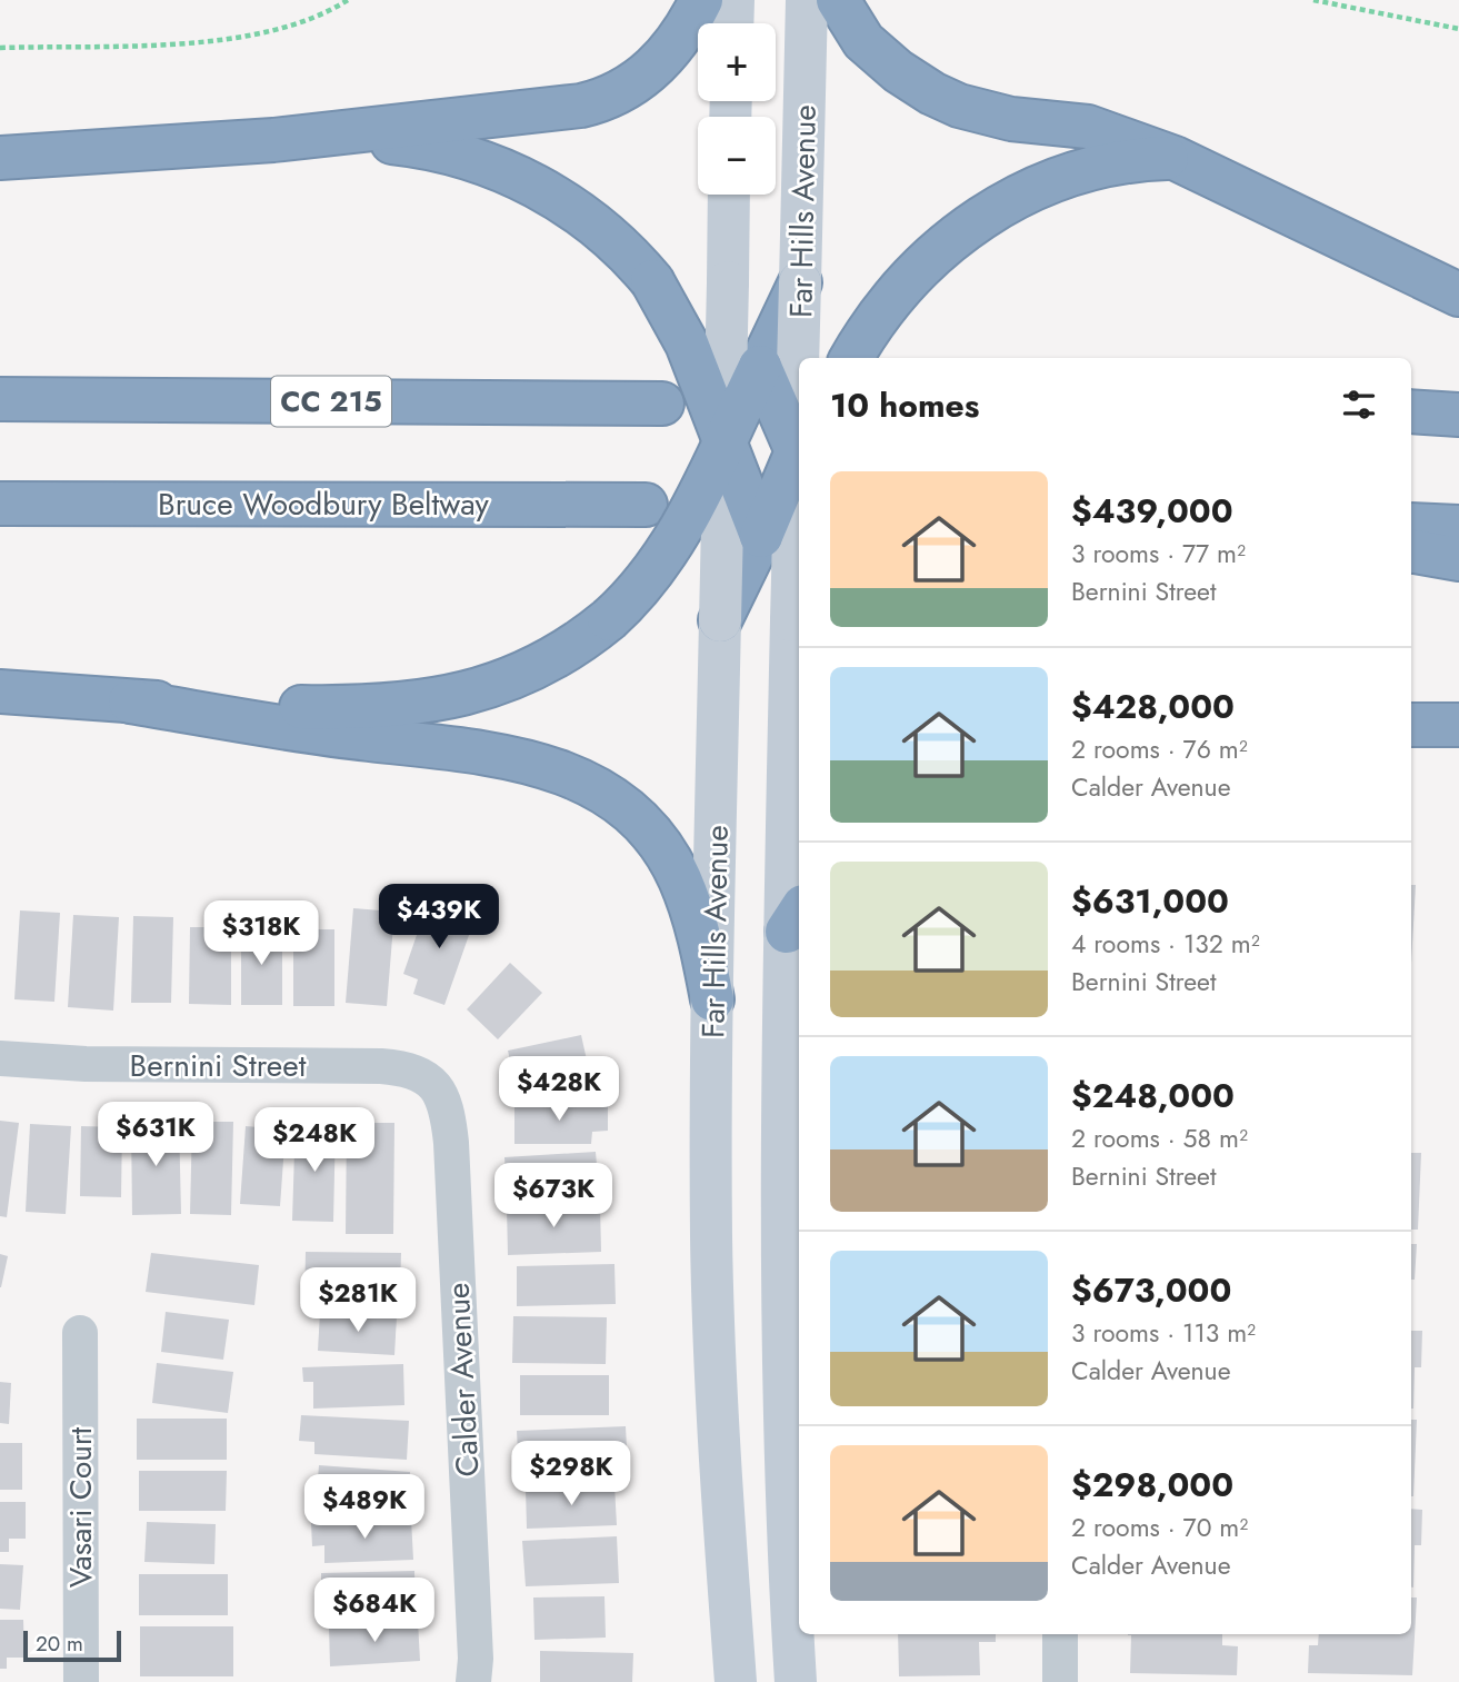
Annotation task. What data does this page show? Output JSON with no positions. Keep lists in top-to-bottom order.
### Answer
{
  "streets": {
    "highway": ["CC 215", "Bruce Woodbury Beltway"],
    "main road": ["Far Hills Avenue"],
    "street": ["Bernini Street", "Calder Avenue", "Vasari Court"]
  },
  "crossings": [
    ["Bernini Street", "Calder Avenue"]
  ],
  "scale_bar": "20 m",
  "page": {
    "map_buttons": ["+", "−"],
    "heading": "10 homes",
    "list": [
      {
        "name": "$439,000",
        "note": "3 rooms · 77 m² · Bernini Street"
      },
      {
        "name": "$428,000",
        "note": "2 rooms · 76 m² · Calder Avenue"
      },
      {
        "name": "$631,000",
        "note": "4 rooms · 132 m² · Bernini Street"
      },
      {
        "name": "$248,000",
        "note": "2 rooms · 58 m² · Bernini Street"
      },
      {
        "name": "$673,000",
        "note": "3 rooms · 113 m² · Calder Avenue"
      },
      {
        "name": "$298,000",
        "note": "2 rooms · 70 m² · Calder Avenue"
      }
    ],
    "price": [
      "$439K",
      "$318K",
      "$428K",
      "$631K",
      "$248K",
      "$673K",
      "$281K",
      "$298K",
      "$489K",
      "$684K"
    ],
    "scale": "20 m"
  }
}
